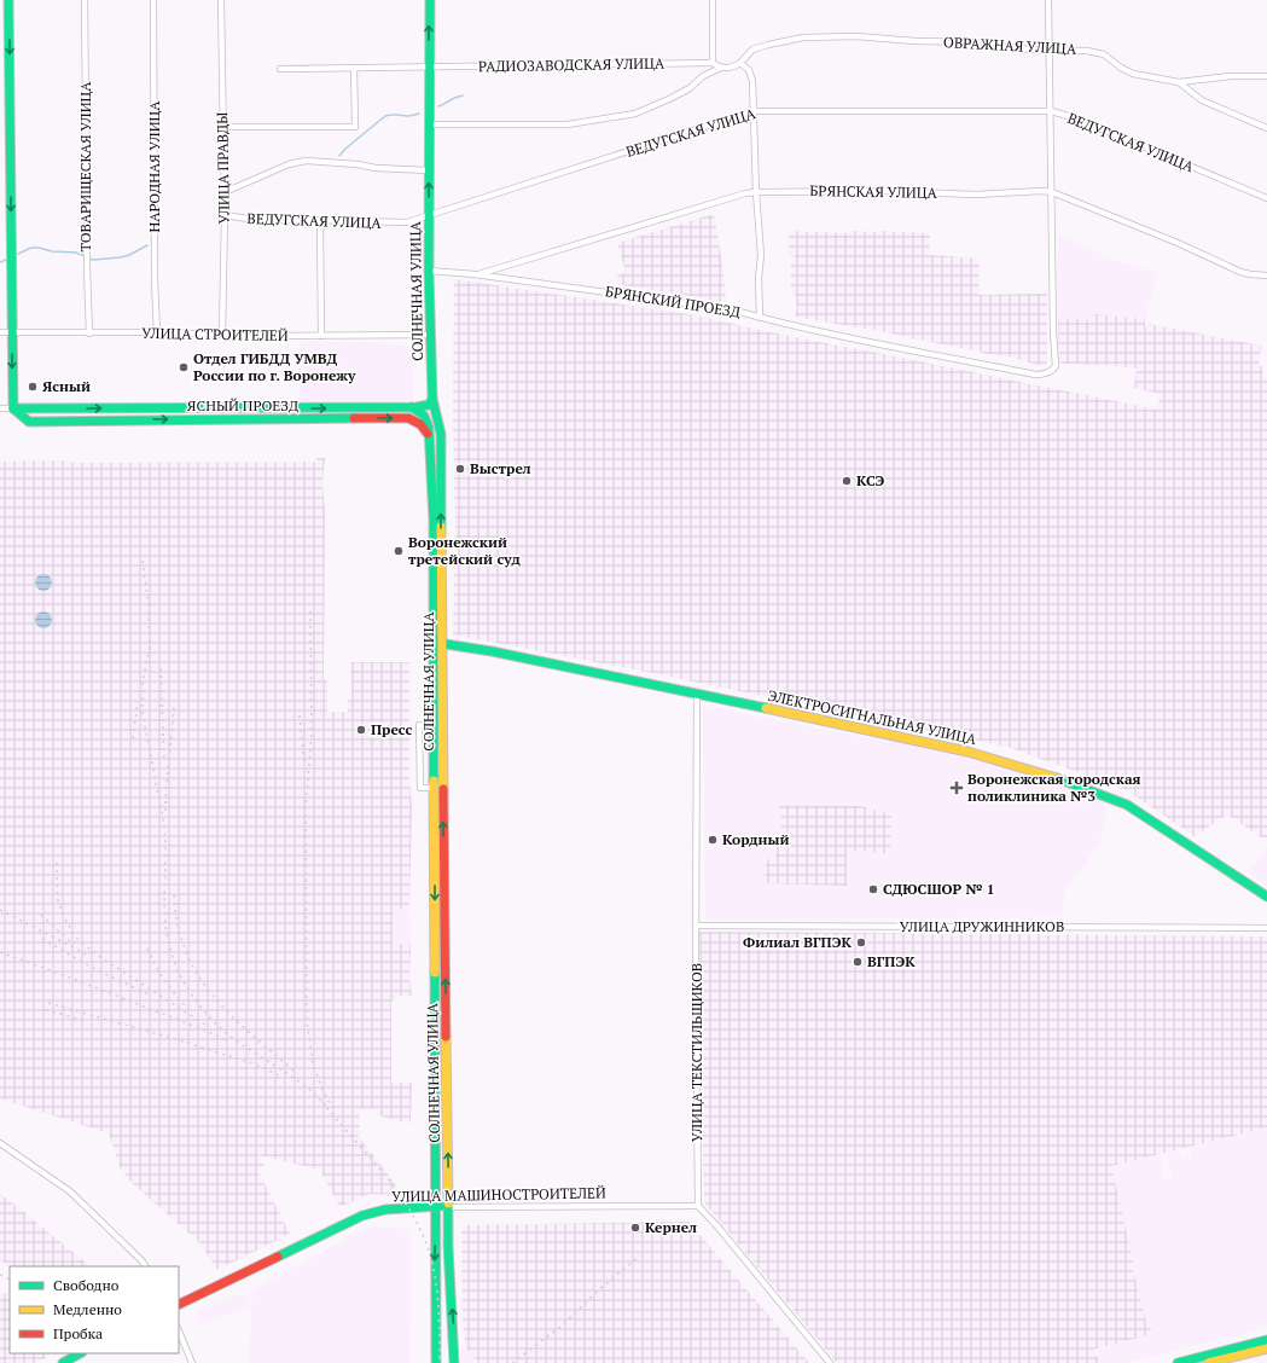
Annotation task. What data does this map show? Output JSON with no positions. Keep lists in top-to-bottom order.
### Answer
{
  "streets": {
    "street": [
      "ОВРАЖНАЯ УЛИЦА",
      "РАДИОЗАВОДСКАЯ УЛИЦА",
      "ВЕДУГСКАЯ УЛИЦА",
      "ТОВАРИЩЕСКАЯ УЛИЦА",
      "НАРОДНАЯ УЛИЦА",
      "УЛИЦА ПРАВДЫ",
      "БРЯНСКАЯ УЛИЦА",
      "СОЛНЕЧНАЯ УЛИЦА",
      "БРЯНСКИЙ ПРОЕЗД",
      "УЛИЦА СТРОИТЕЛЕЙ",
      "ЯСНЫЙ ПРОЕЗД",
      "ЭЛЕКТРОСИГНАЛЬНАЯ УЛИЦА",
      "УЛИЦА ДРУЖИННИКОВ",
      "УЛИЦА ТЕКСТИЛЬЩИКОВ",
      "УЛИЦА МАШИНОСТРОИТЕЛЕЙ"
    ]
  },
  "crossings": [
    ["РАДИОЗАВОДСКАЯ УЛИЦА", "СОЛНЕЧНАЯ УЛИЦА"],
    ["ВЕДУГСКАЯ УЛИЦА", "УЛИЦА ПРАВДЫ"],
    ["ВЕДУГСКАЯ УЛИЦА", "СОЛНЕЧНАЯ УЛИЦА"],
    ["ТОВАРИЩЕСКАЯ УЛИЦА", "УЛИЦА СТРОИТЕЛЕЙ"],
    ["НАРОДНАЯ УЛИЦА", "УЛИЦА СТРОИТЕЛЕЙ"],
    ["УЛИЦА ПРАВДЫ", "УЛИЦА СТРОИТЕЛЕЙ"],
    ["БРЯНСКАЯ УЛИЦА", "БРЯНСКИЙ ПРОЕЗД"],
    ["СОЛНЕЧНАЯ УЛИЦА", "БРЯНСКИЙ ПРОЕЗД"],
    ["СОЛНЕЧНАЯ УЛИЦА", "УЛИЦА СТРОИТЕЛЕЙ"],
    ["СОЛНЕЧНАЯ УЛИЦА", "ЯСНЫЙ ПРОЕЗД"],
    ["СОЛНЕЧНАЯ УЛИЦА", "ЭЛЕКТРОСИГНАЛЬНАЯ УЛИЦА"],
    ["СОЛНЕЧНАЯ УЛИЦА", "УЛИЦА МАШИНОСТРОИТЕЛЕЙ"],
    ["ЭЛЕКТРОСИГНАЛЬНАЯ УЛИЦА", "УЛИЦА ТЕКСТИЛЬЩИКОВ"],
    ["УЛИЦА ДРУЖИННИКОВ", "УЛИЦА ТЕКСТИЛЬЩИКОВ"],
    ["УЛИЦА ТЕКСТИЛЬЩИКОВ", "УЛИЦА МАШИНОСТРОИТЕЛЕЙ"]
  ],
  "one_way": ["ЯСНЫЙ ПРОЕЗД"],
  "places": {
    "other": [
      "Отдел ГИБДД УМВД России по г. Воронежу",
      "Ясный",
      "Выстрел",
      "КСЭ",
      "Воронежский третейский суд",
      "Пресс",
      "Кордный",
      "СДЮСШОР № 1",
      "Филиал ВГПЭК",
      "ВГПЭК",
      "Кернел"
    ],
    "health": ["Воронежская городская поликлиника №3"]
  },
  "legend": ["Свободно", "Медленно", "Пробка"]
}
